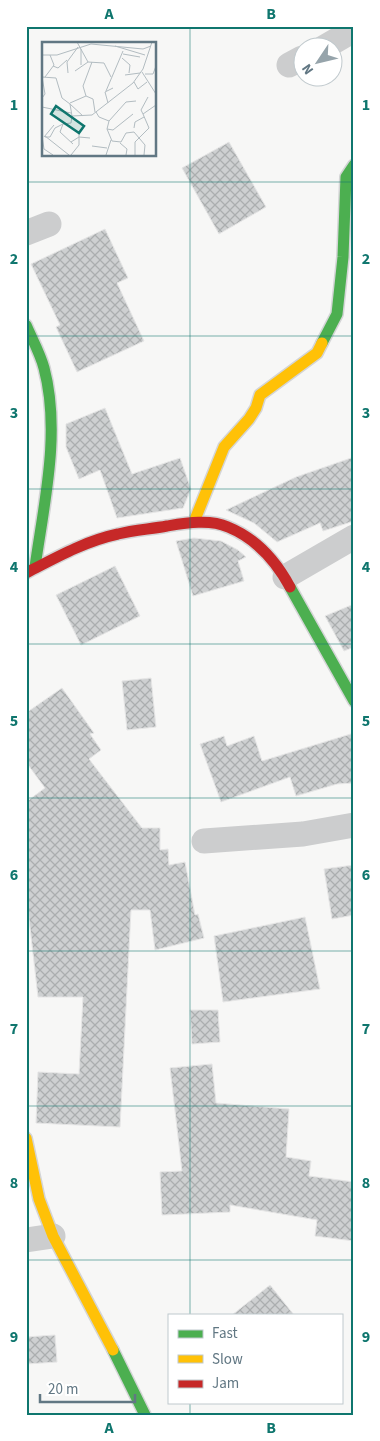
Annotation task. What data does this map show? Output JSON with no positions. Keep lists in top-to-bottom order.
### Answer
{
  "legend": ["Fast", "Slow", "Jam"],
  "scale_bar": "20 m",
  "north": "bottom left",
  "grid": {
    "columns": ["A", "B"],
    "rows": [
      "1",
      "2",
      "3",
      "4",
      "5",
      "6",
      "7",
      "8",
      "9"
    ]
  }
}
